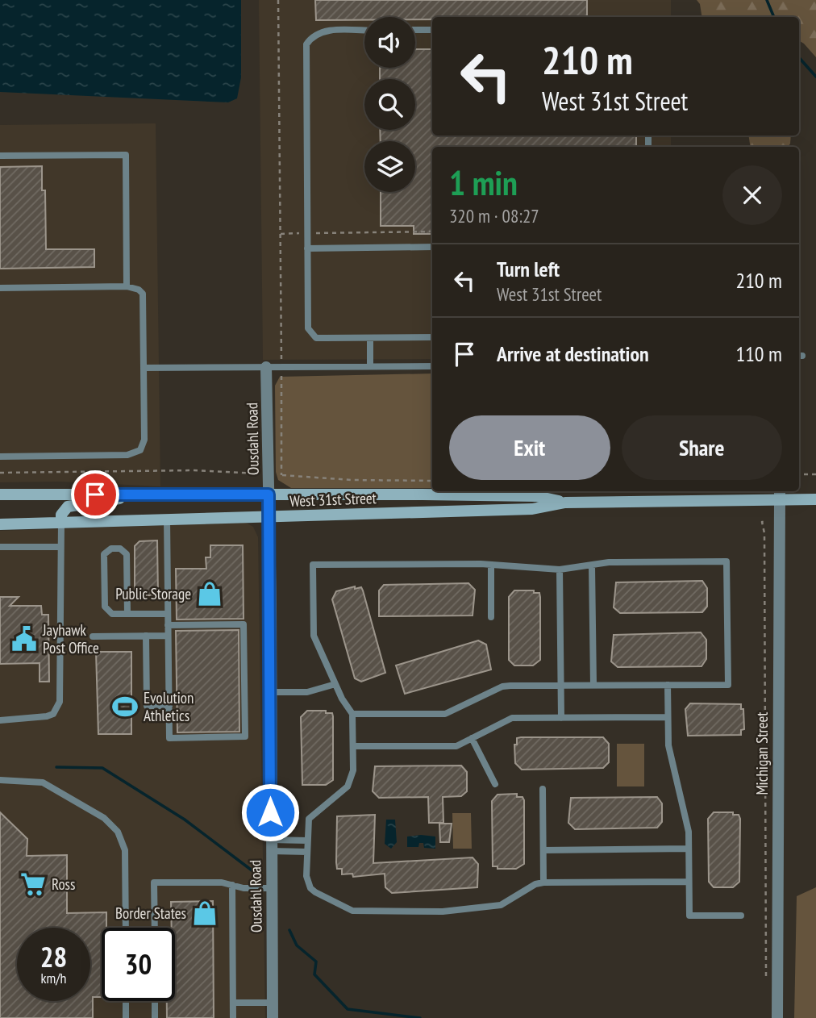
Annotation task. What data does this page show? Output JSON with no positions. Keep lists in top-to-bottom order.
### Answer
{
  "streets": {
    "main road": ["West 31st Street"],
    "street": ["Ousdahl Road", "Michigan Street"]
  },
  "crossings": [
    ["Ousdahl Road", "West 31st Street"],
    ["West 31st Street", "Michigan Street"]
  ],
  "places": {
    "shop": ["Public Storage", "Border States"],
    "public building": ["Jayhawk Post Office"],
    "sports": ["Evolution Athletics"],
    "supermarket": ["Ross"]
  },
  "page": {
    "turn": ["210 m", "West 31st Street"],
    "heading": ["1 min", "320 m · 08:27"],
    "list": [
      {
        "name": "Turn left",
        "note": "West 31st Street",
        "value": "210 m"
      },
      {
        "name": "Arrive at destination",
        "value": "110 m"
      }
    ],
    "buttons": ["Exit", "Share"],
    "speed": "28 km/h",
    "limit": "30"
  }
}
